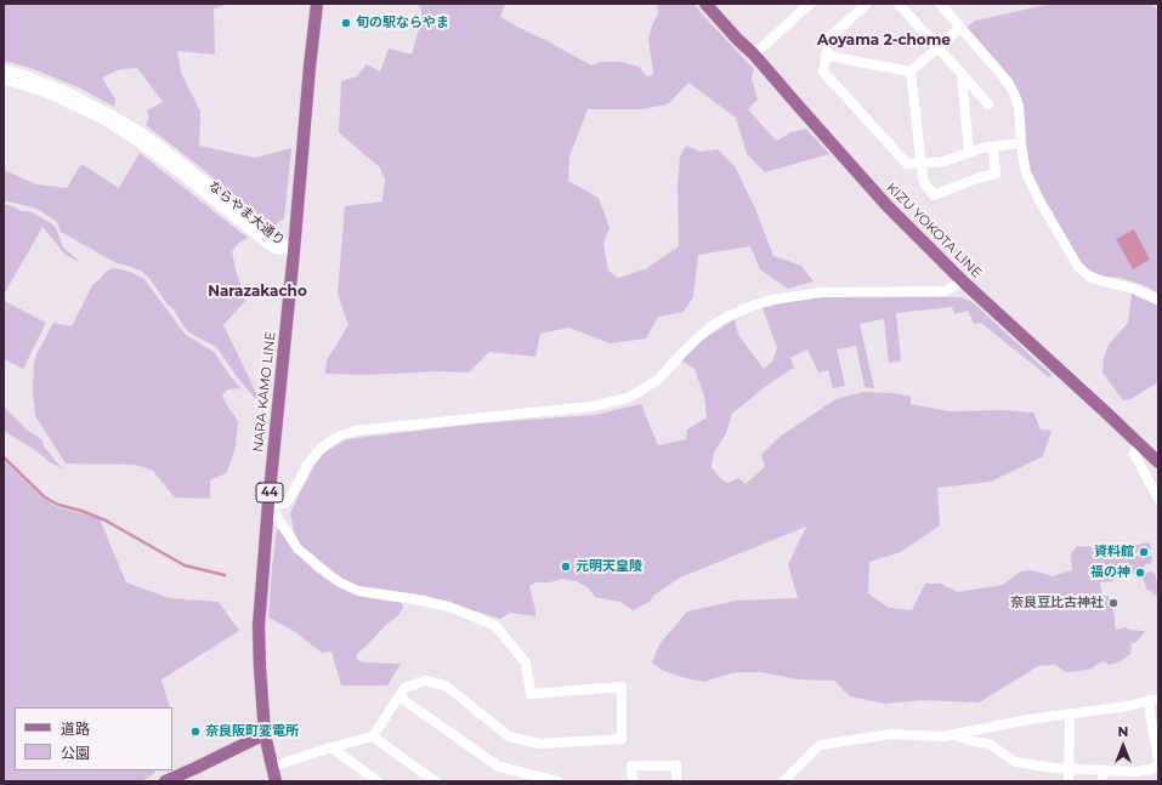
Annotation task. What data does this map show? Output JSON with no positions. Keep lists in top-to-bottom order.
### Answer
{
  "streets": {
    "main road": ["KIZU YOKOTA LINE", "NARA KAMO LINE", "44"],
    "street": ["ならやま大通り"]
  },
  "crossings": [
    ["ならやま大通り", "NARA KAMO LINE"]
  ],
  "districts": ["Aoyama 2-chome", "Narazakacho"],
  "places": [
    "旬の駅ならやま",
    "資料館",
    "元明天皇陵",
    "福の神",
    "奈良豆比古神社",
    "奈良阪町変電所"
  ],
  "legend": ["道路", "公園"],
  "north": "top"
}
